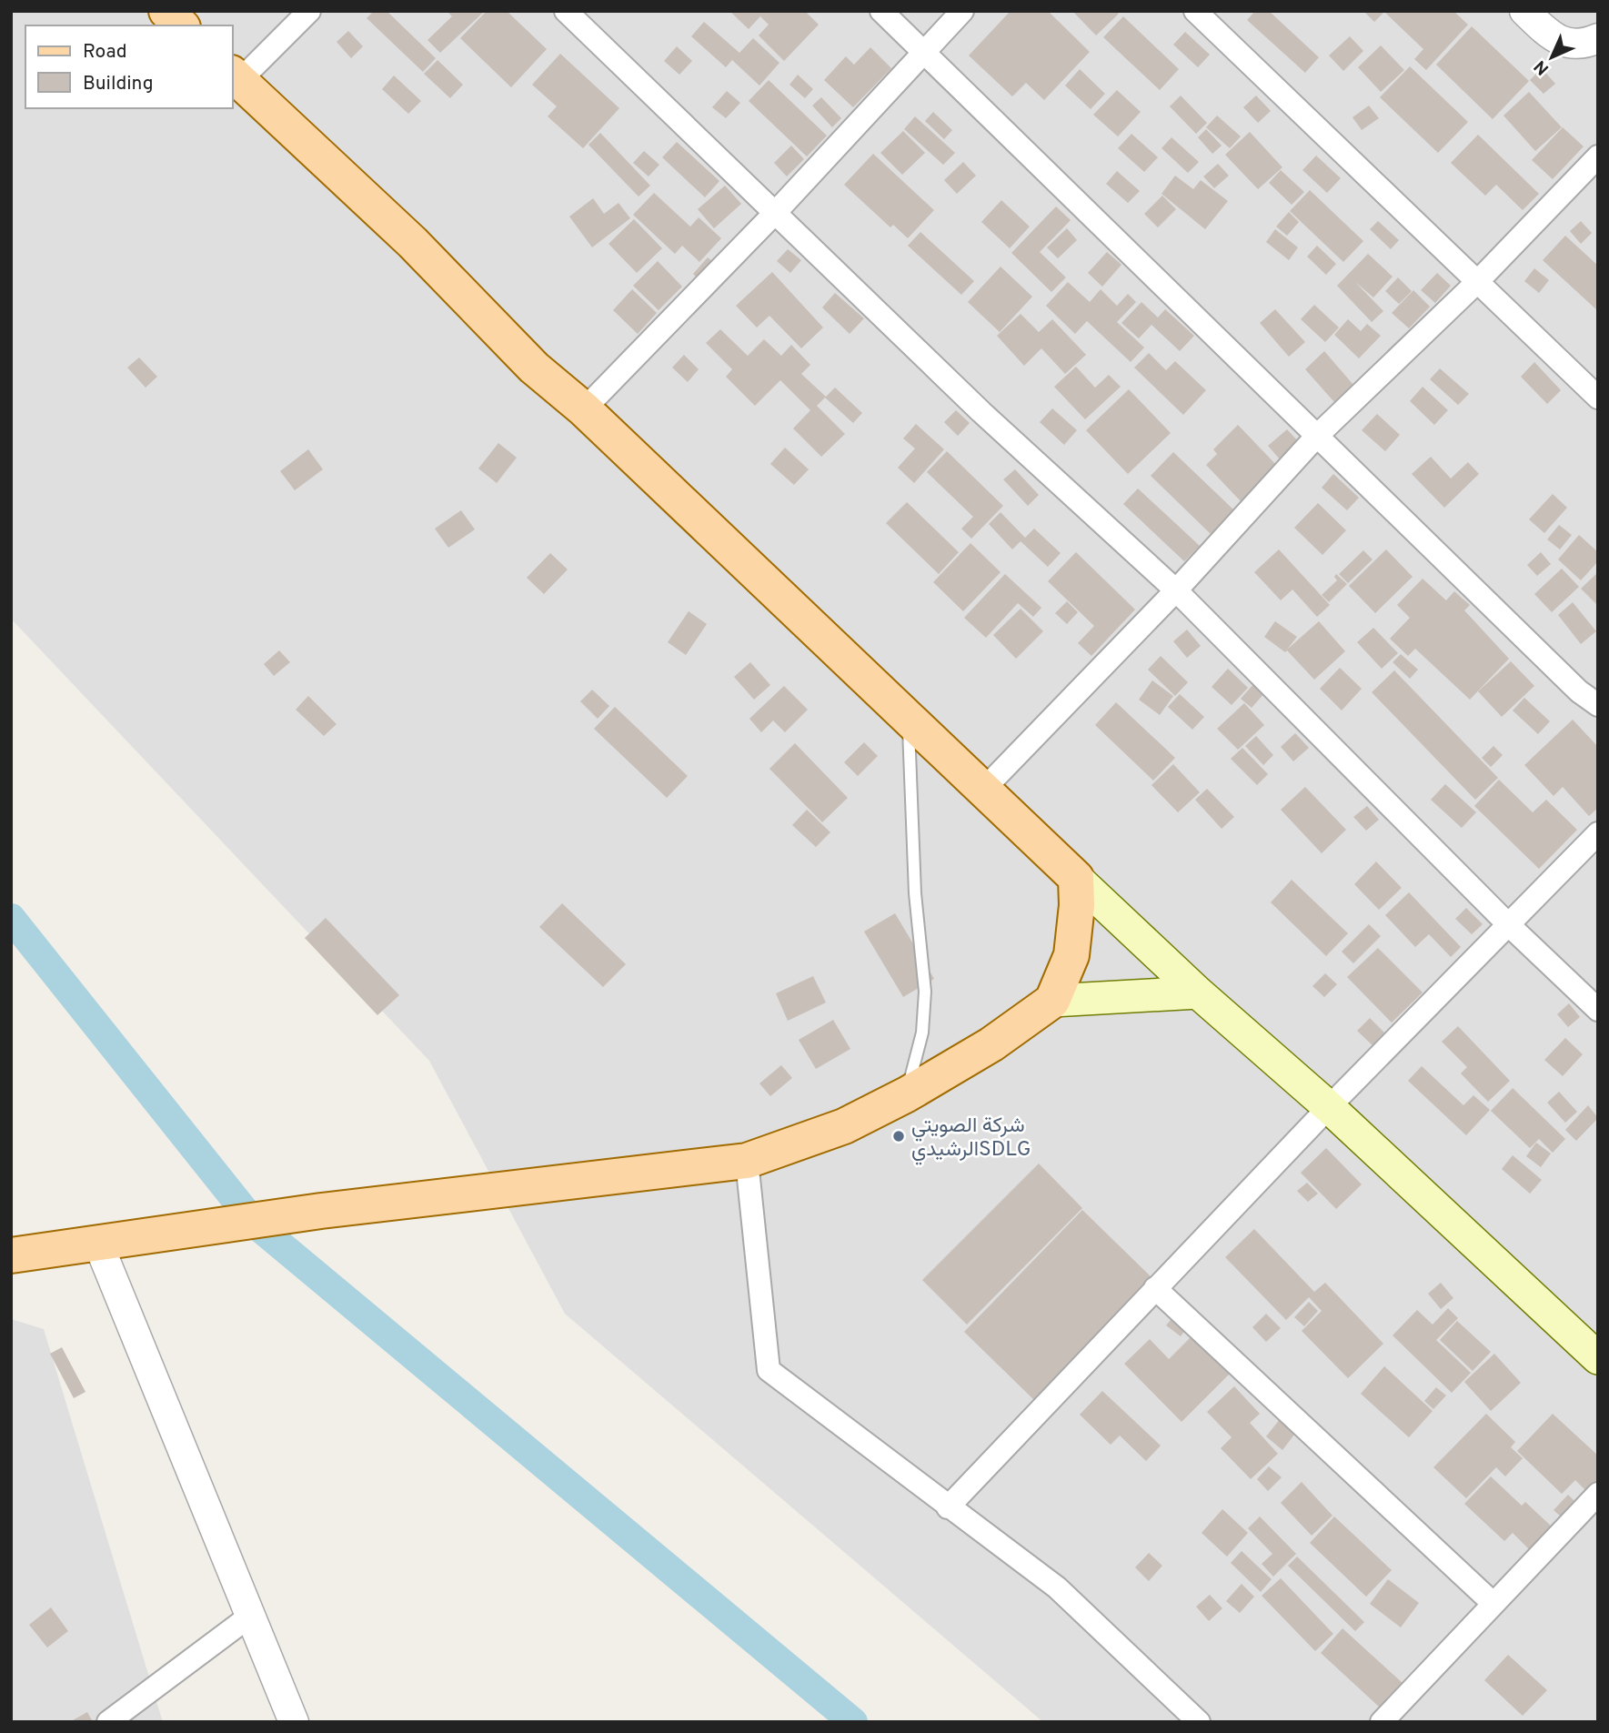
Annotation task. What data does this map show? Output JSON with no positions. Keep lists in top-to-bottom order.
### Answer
{
  "places": ["شركة الصويتي الرشيديSDLG"],
  "legend": ["Road", "Building"],
  "north": "bottom left"
}
